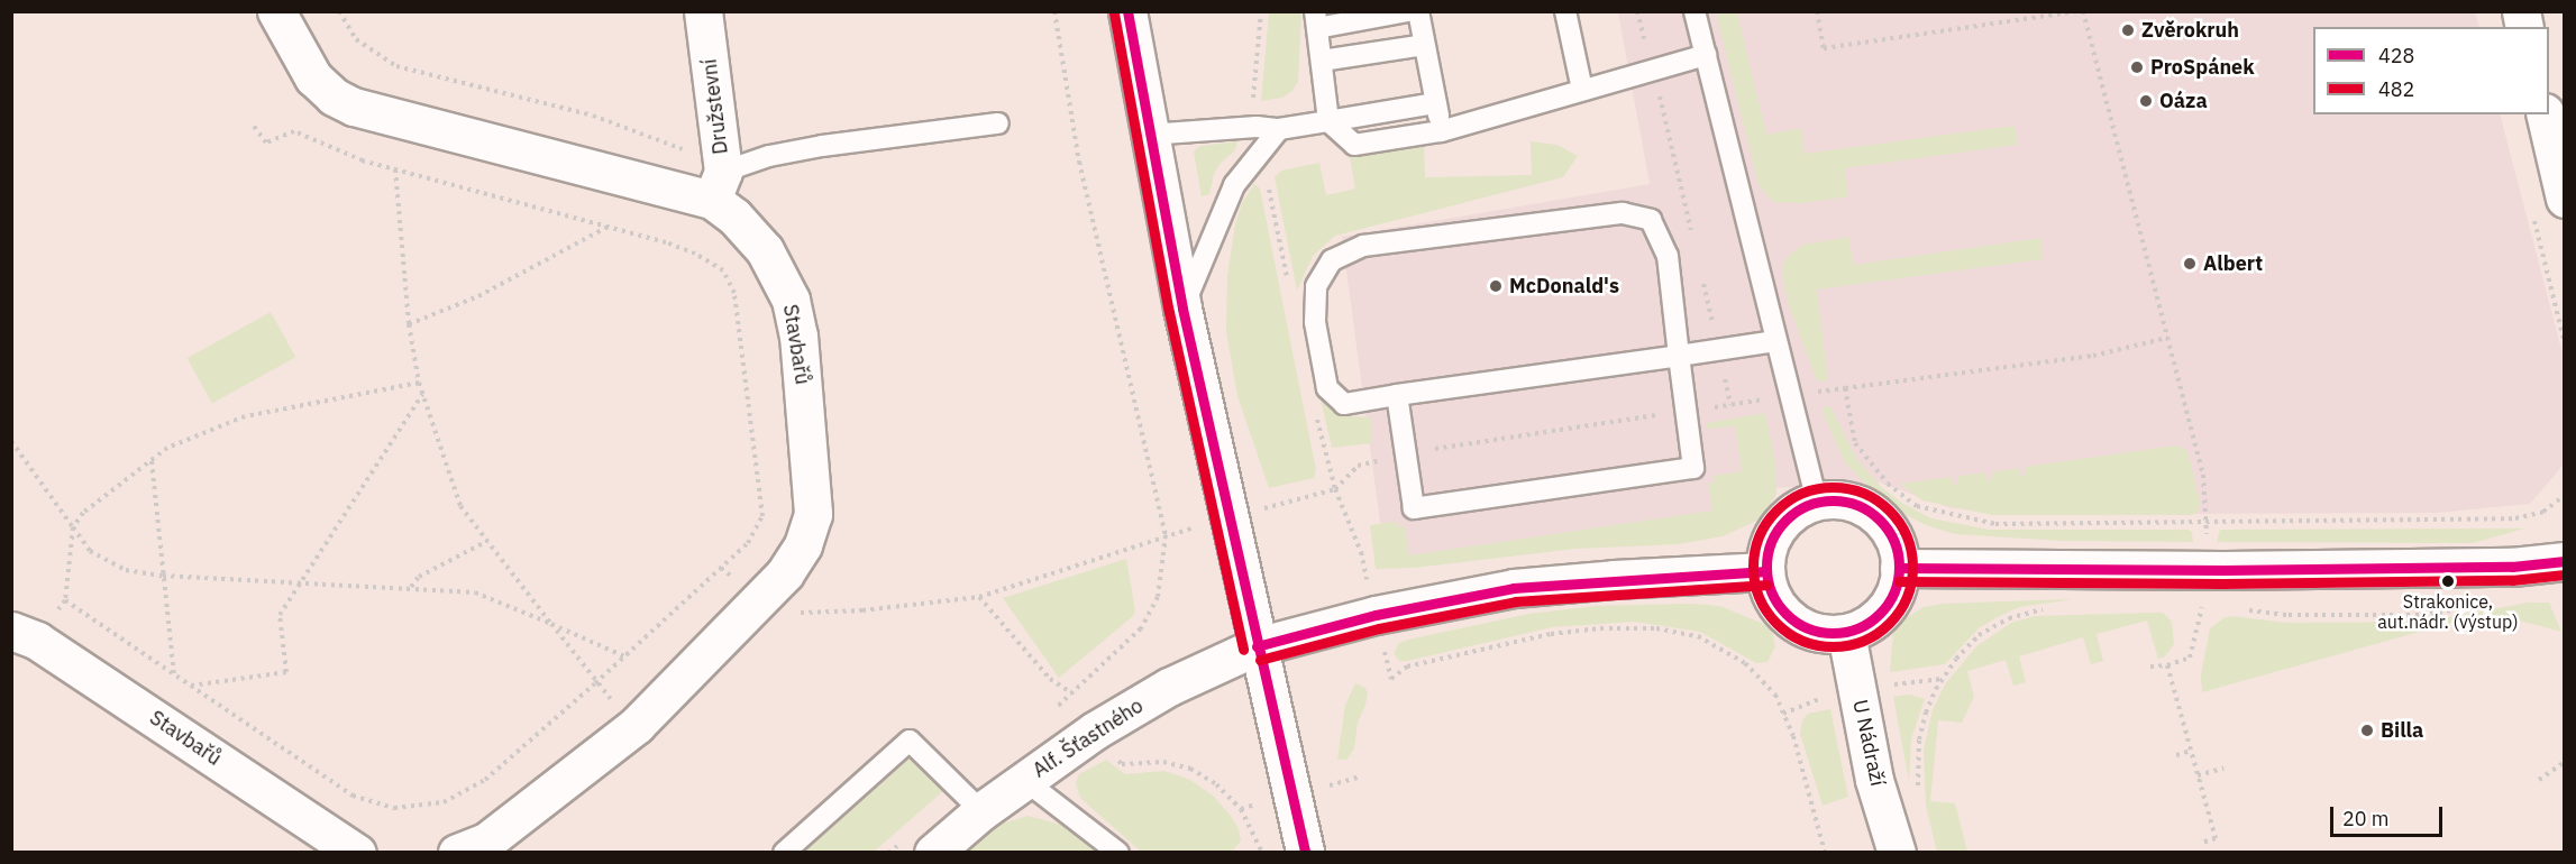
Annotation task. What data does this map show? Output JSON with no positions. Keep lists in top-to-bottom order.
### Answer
{
  "streets": {
    "street": [
      "Družstevní",
      "Stavbařů",
      "Alf. Šťastného",
      "U Nádraží"
    ]
  },
  "crossings": [
    ["Družstevní", "Stavbařů"],
    ["Alf. Šťastného", "U Nádraží"]
  ],
  "places": [
    "Zvěrokruh",
    "ProSpánek",
    "Oáza",
    "Albert",
    "McDonald's",
    "Strakonice, aut.nádr. (výstup)",
    "Billa"
  ],
  "lines": ["transit line 428", "transit line 482"],
  "legend": ["428", "482"],
  "scale_bar": "20 m"
}
